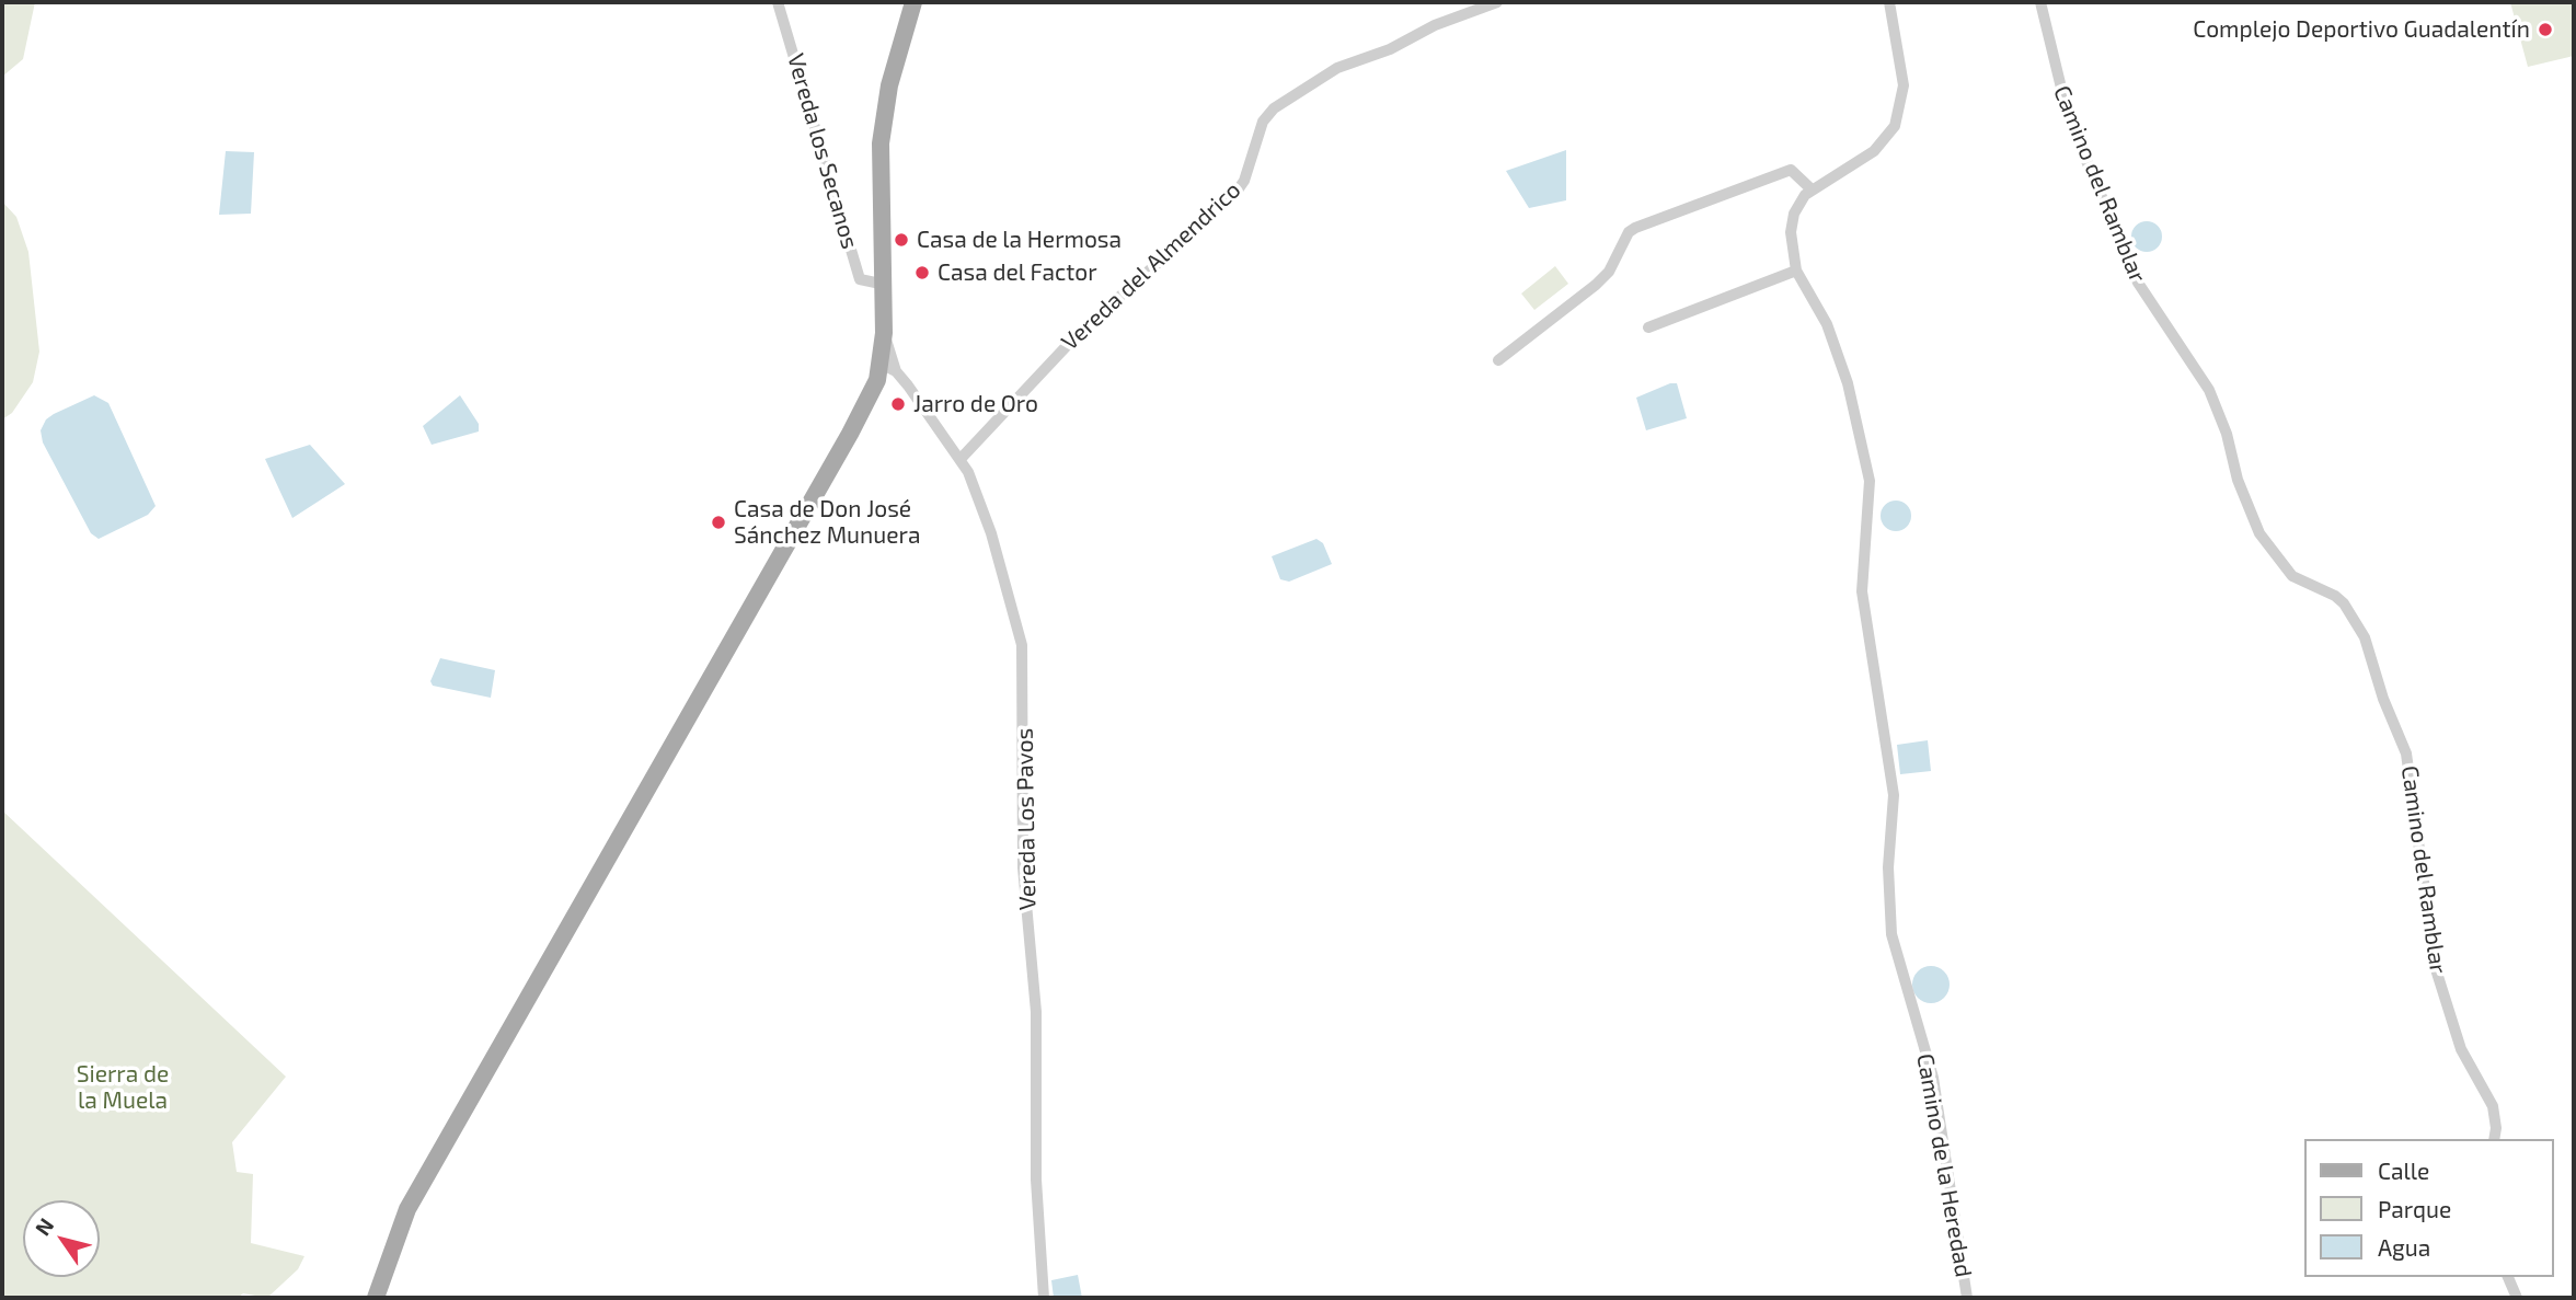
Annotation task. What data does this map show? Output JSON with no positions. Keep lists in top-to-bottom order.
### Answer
{
  "streets": {
    "street": [
      "Vereda los Secanos",
      "Camino del Ramblar",
      "Vereda del Almendrico",
      "Vereda Los Pavos",
      "Camino de la Heredad"
    ]
  },
  "crossings": [
    ["Vereda del Almendrico", "Vereda Los Pavos"]
  ],
  "parks": ["Sierra de la Muela"],
  "places": [
    "Complejo Deportivo Guadalentín",
    "Casa de la Hermosa",
    "Casa del Factor",
    "Jarro de Oro",
    "Casa de Don José Sánchez Munuera"
  ],
  "legend": ["Calle", "Parque", "Agua"],
  "north": "top left"
}
